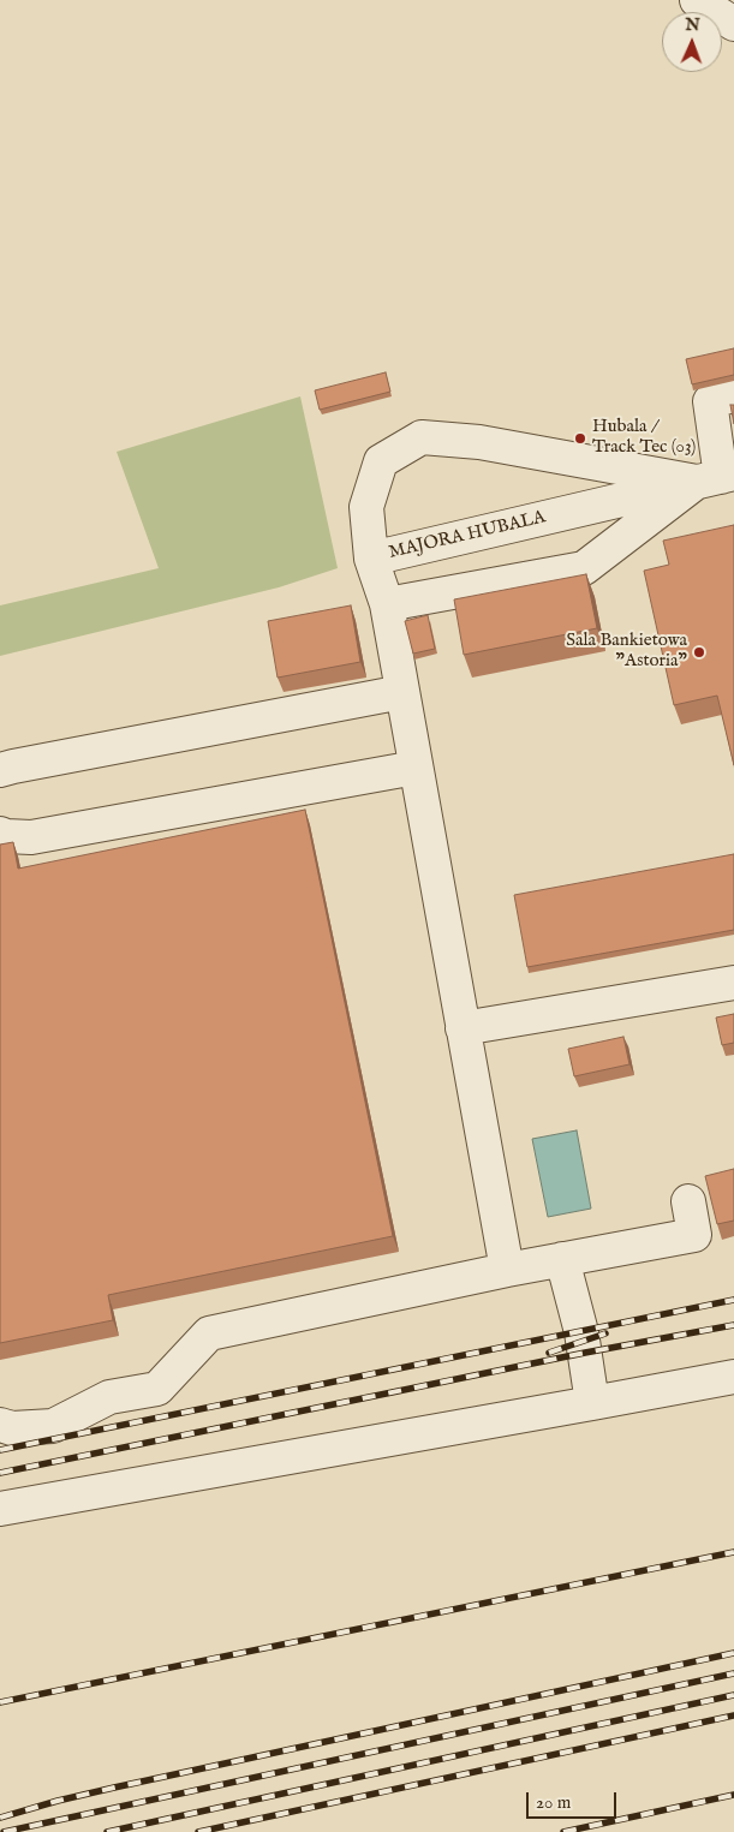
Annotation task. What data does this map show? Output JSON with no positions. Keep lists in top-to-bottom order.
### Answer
{
  "streets": {
    "street": ["MAJORA HUBALA"]
  },
  "places": ["Hubala / Track Tec (03)", "Sala Bankietowa \"Astoria\""],
  "scale_bar": "20 m",
  "north": "top"
}
